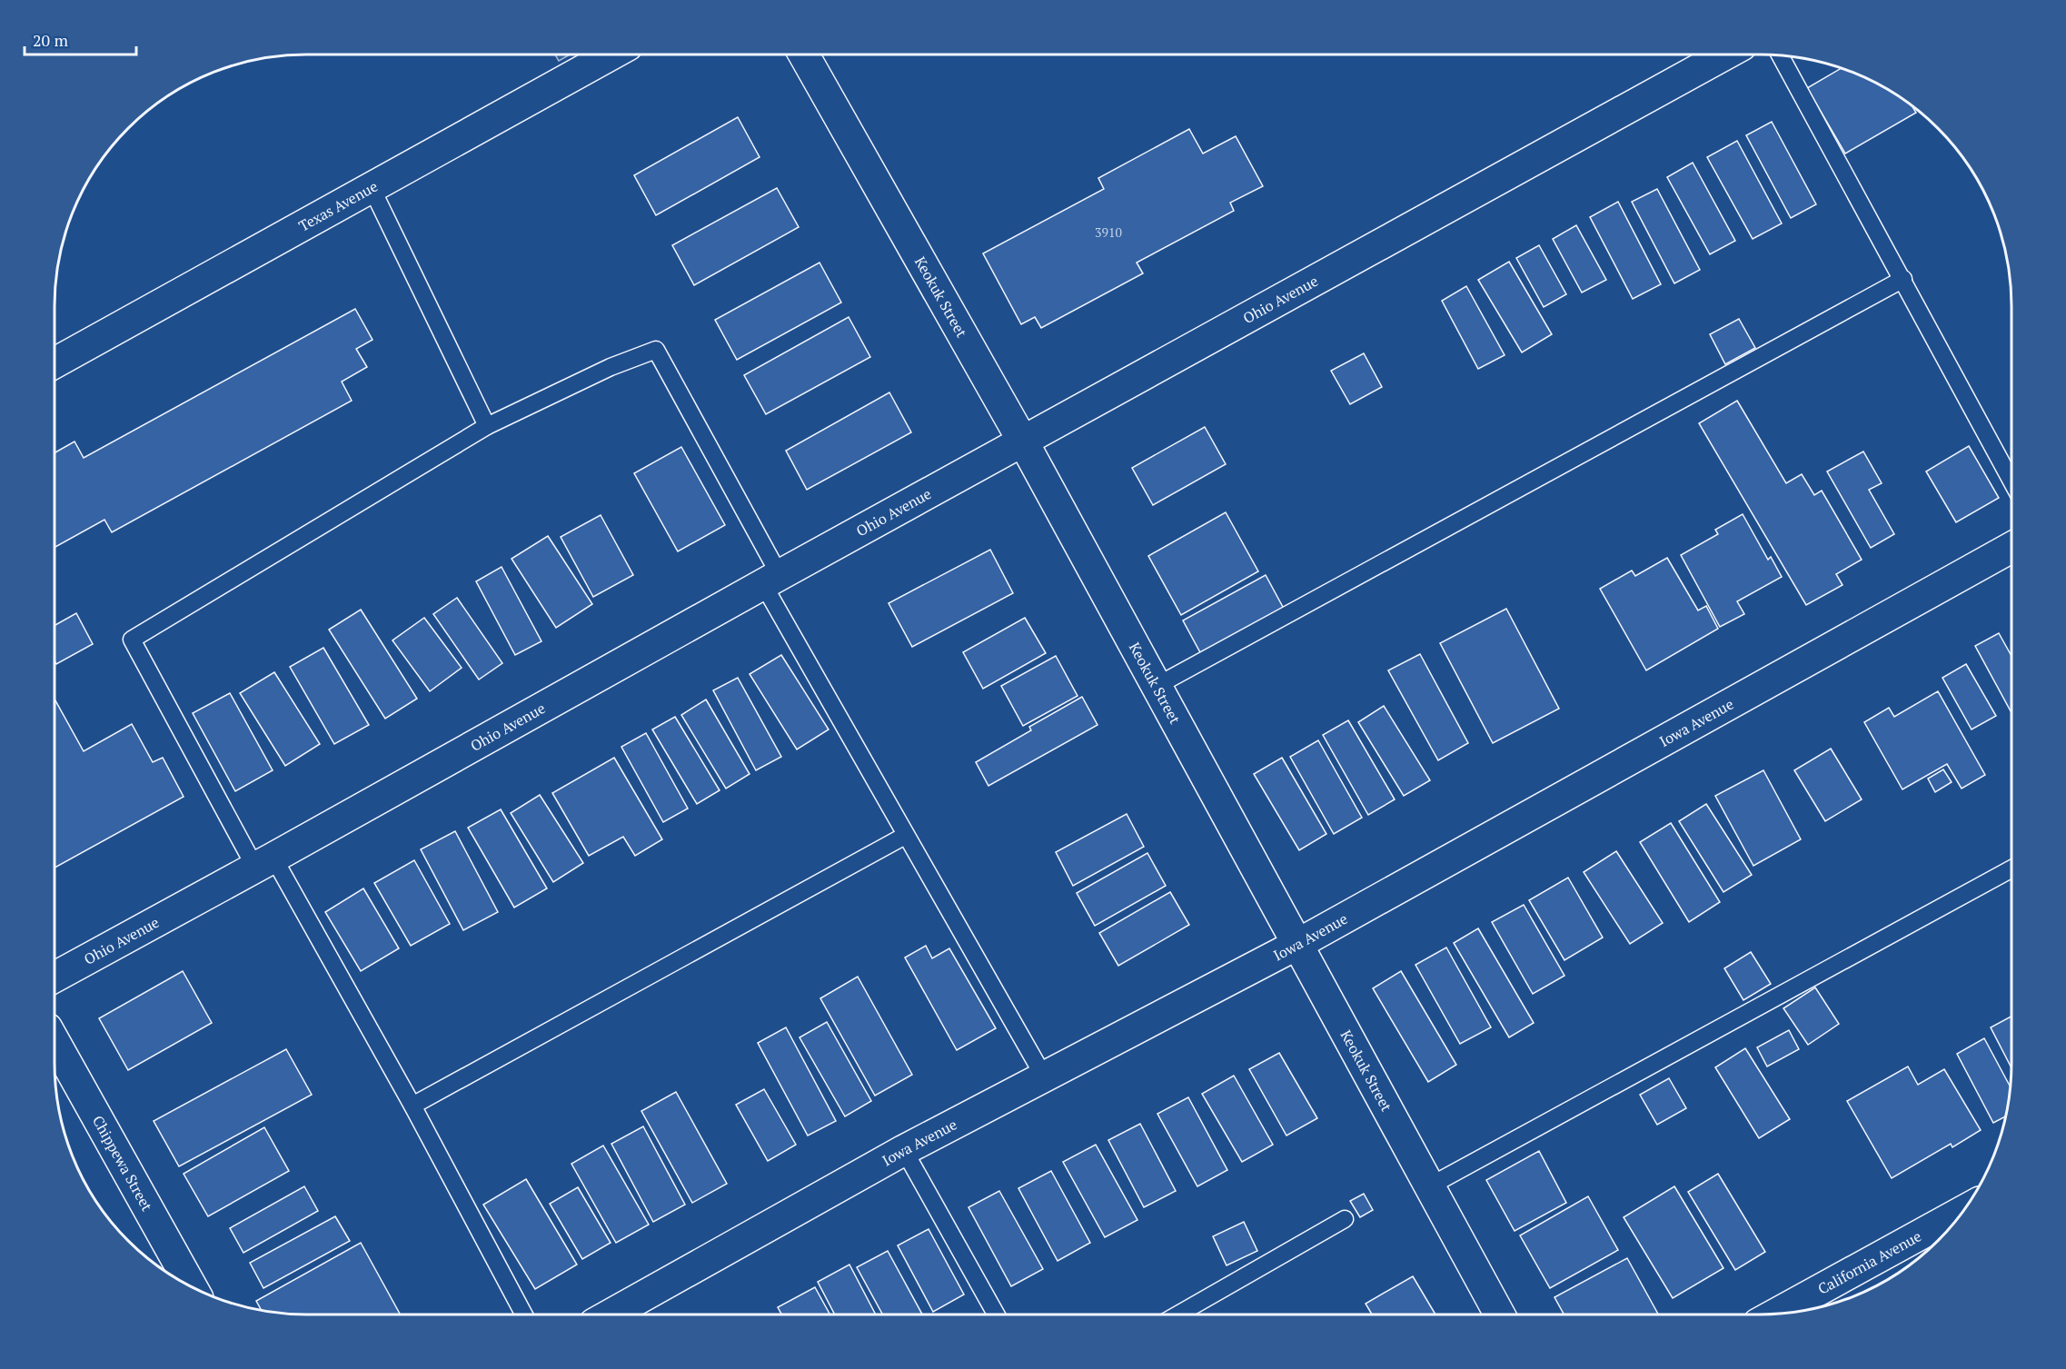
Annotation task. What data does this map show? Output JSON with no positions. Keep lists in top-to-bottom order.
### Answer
{
  "streets": {
    "street": [
      "Texas Avenue",
      "Keokuk Street",
      "Ohio Avenue",
      "Iowa Avenue",
      "Chippewa Street",
      "California Avenue"
    ]
  },
  "crossings": [
    ["Keokuk Street", "Ohio Avenue"],
    ["Keokuk Street", "Iowa Avenue"]
  ],
  "house_numbers": ["3910"],
  "scale_bar": "20 m"
}
